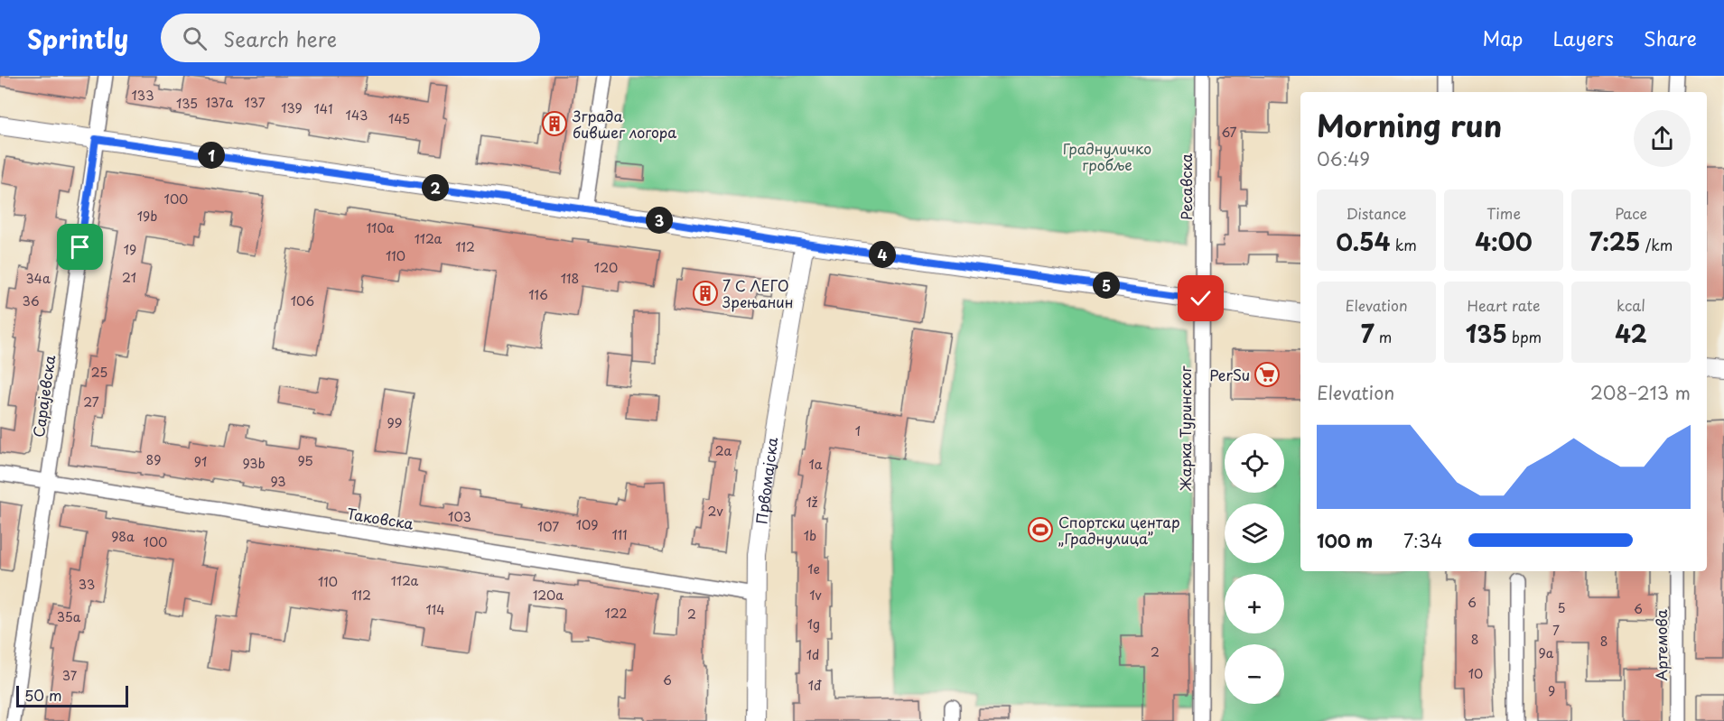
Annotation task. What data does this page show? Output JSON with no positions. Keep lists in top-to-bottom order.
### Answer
{
  "streets": {
    "street": [
      "Ресавска",
      "Сарајевска",
      "Жарка Туринског",
      "Првомајска",
      "Таковска",
      "Артемова"
    ]
  },
  "crossings": [
    ["Ресавска", "Жарка Туринског"],
    ["Сарајевска", "Таковска"],
    ["Првомајска", "Таковска"]
  ],
  "parks": ["Граднуличко гробље"],
  "places": {
    "building": ["Зграда бившег логора", "7 С ЛЕГО Зрењанин"],
    "supermarket": ["PerSu"],
    "sports": ["Спортски центар „Граднулица”"]
  },
  "house_numbers": [
    "133",
    "137a",
    "137",
    "135",
    "139",
    "141",
    "143",
    "145",
    "67",
    "100",
    "19b",
    "110a",
    "112a",
    "112",
    "19",
    "110",
    "120",
    "21",
    "34a",
    "118",
    "116",
    "36",
    "106",
    "25",
    "27",
    "99",
    "1",
    "2a",
    "89",
    "95",
    "91",
    "93b",
    "1a",
    "93",
    "1ž",
    "2v",
    "103",
    "109",
    "107",
    "111",
    "1b",
    "98a",
    "100",
    "1e",
    "112a",
    "110",
    "33",
    "112",
    "120a",
    "1v",
    "6",
    "5",
    "6",
    "114",
    "122",
    "2",
    "35a",
    "1g",
    "7",
    "8",
    "8",
    "2",
    "9a",
    "1d",
    "10",
    "37",
    "6",
    "1đ",
    "9"
  ],
  "scale_bar": "50 m",
  "page": {
    "header": "Sprintly",
    "search": "Search here",
    "nav": ["Map", "Layers", "Share"],
    "heading": ["Morning run", "06:49"],
    "pins": [
      "1",
      "2",
      "3",
      "4",
      "5"
    ],
    "stats": [
      ["Distance", "0.54 km"],
      ["Time", "4:00"],
      ["Pace", "7:25 /km"],
      ["Elevation", "7 m"],
      ["Heart rate", "135 bpm"],
      ["kcal", "42"]
    ],
    "chart": ["Elevation", "208–213 m"],
    "map_buttons": ["+", "−"],
    "list": [
      {
        "name": "100 m",
        "note": "7:34"
      }
    ],
    "scale": "50 m"
  }
}
